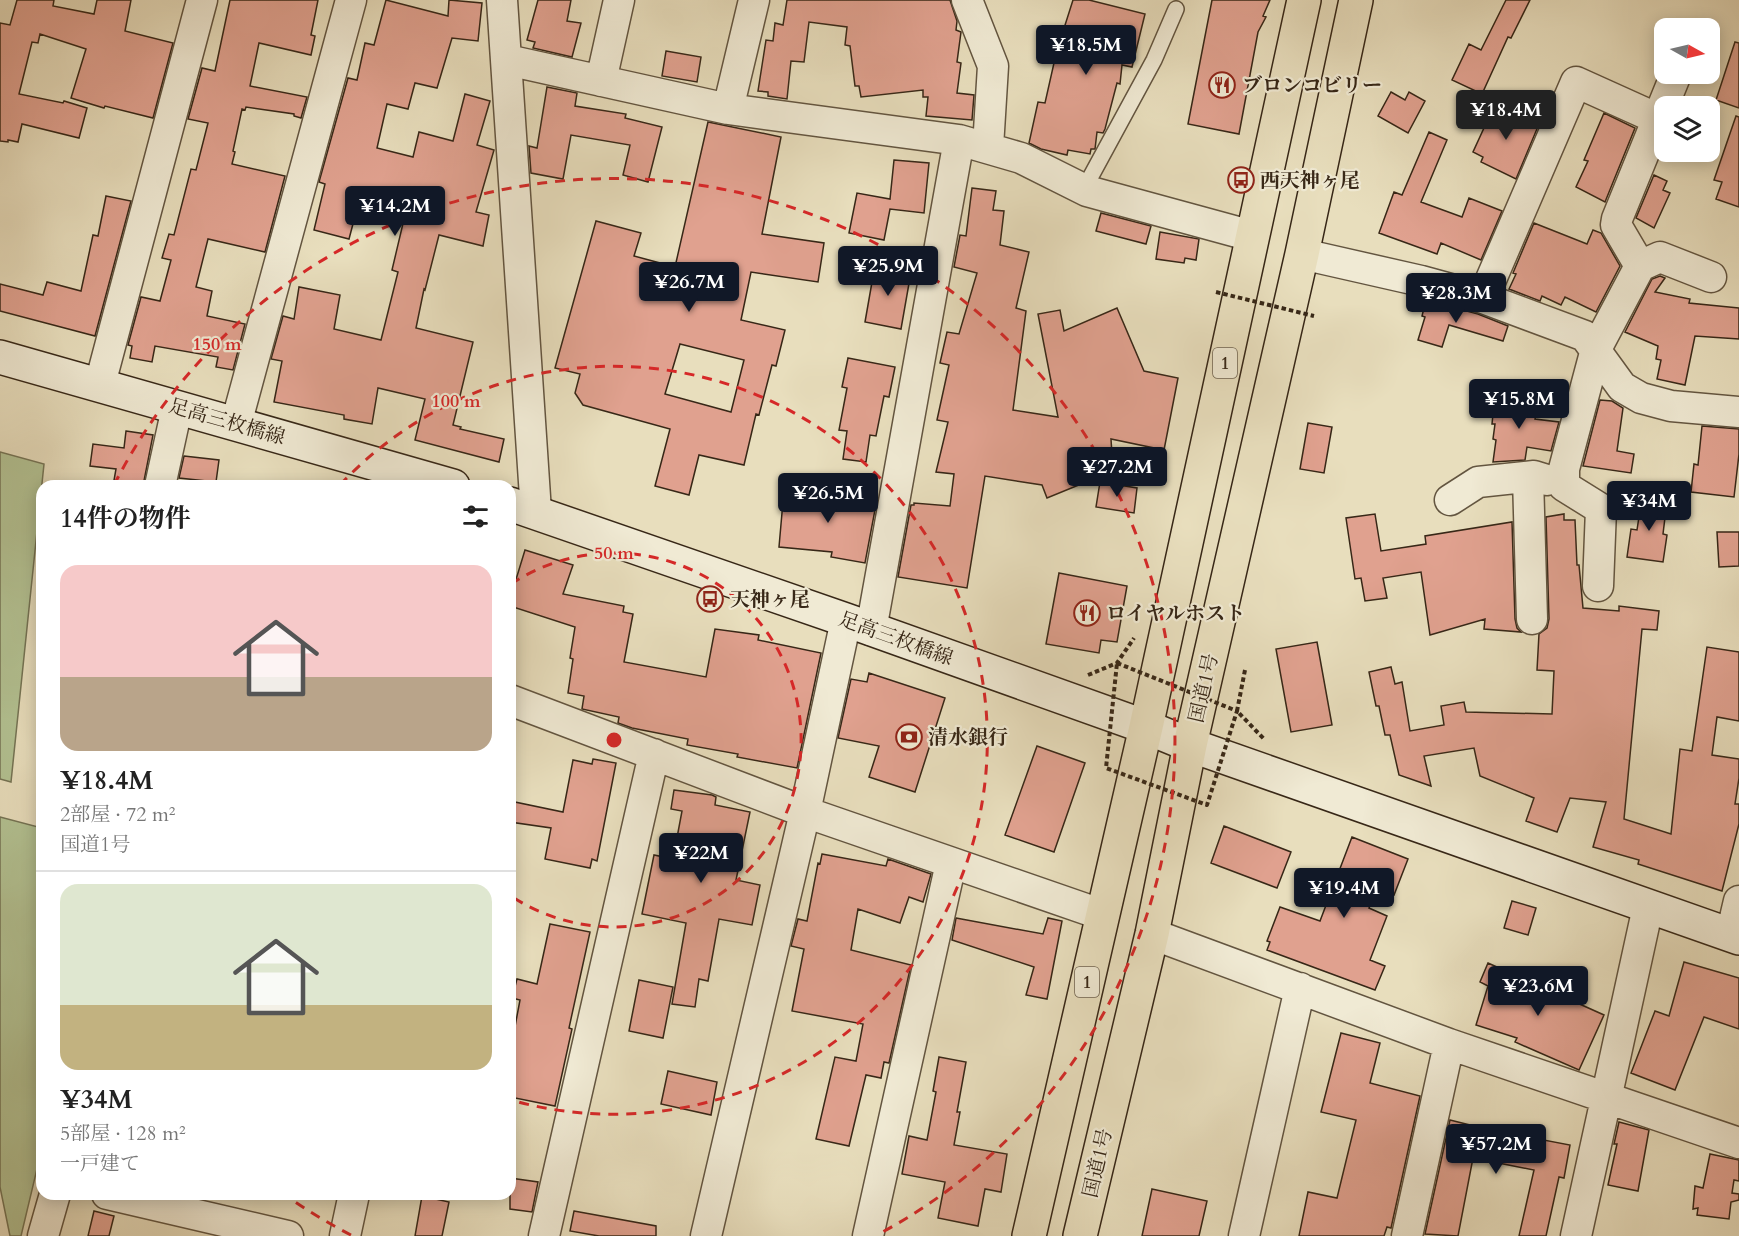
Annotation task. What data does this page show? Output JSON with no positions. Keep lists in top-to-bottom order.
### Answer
{
  "streets": {
    "highway": ["1", "国道1号"],
    "main road": ["足高三枚橋線"]
  },
  "crossings": [
    ["1", "足高三枚橋線"],
    ["足高三枚橋線", "国道1号"]
  ],
  "places": {
    "restaurant": ["ブロンコビリー", "ロイヤルホスト"],
    "bus stop": ["西天神ヶ尾", "天神ヶ尾"],
    "bank": ["清水銀行"]
  },
  "north": "right",
  "page": {
    "price": [
      "¥18.5M",
      "¥18.4M",
      "¥14.2M",
      "¥25.9M",
      "¥26.7M",
      "¥28.3M",
      "¥15.8M",
      "¥27.2M",
      "¥26.5M",
      "¥34M",
      "¥22M",
      "¥19.4M",
      "¥23.6M",
      "¥57.2M"
    ],
    "heading": "14件の物件",
    "list": [
      {
        "name": "¥18.4M",
        "note": "2部屋 · 72 m² · 国道1号"
      },
      {
        "name": "¥34M",
        "note": "5部屋 · 128 m² · 一戸建て"
      }
    ]
  },
  "rings": ["150 m", "100 m", "50 m"]
}
